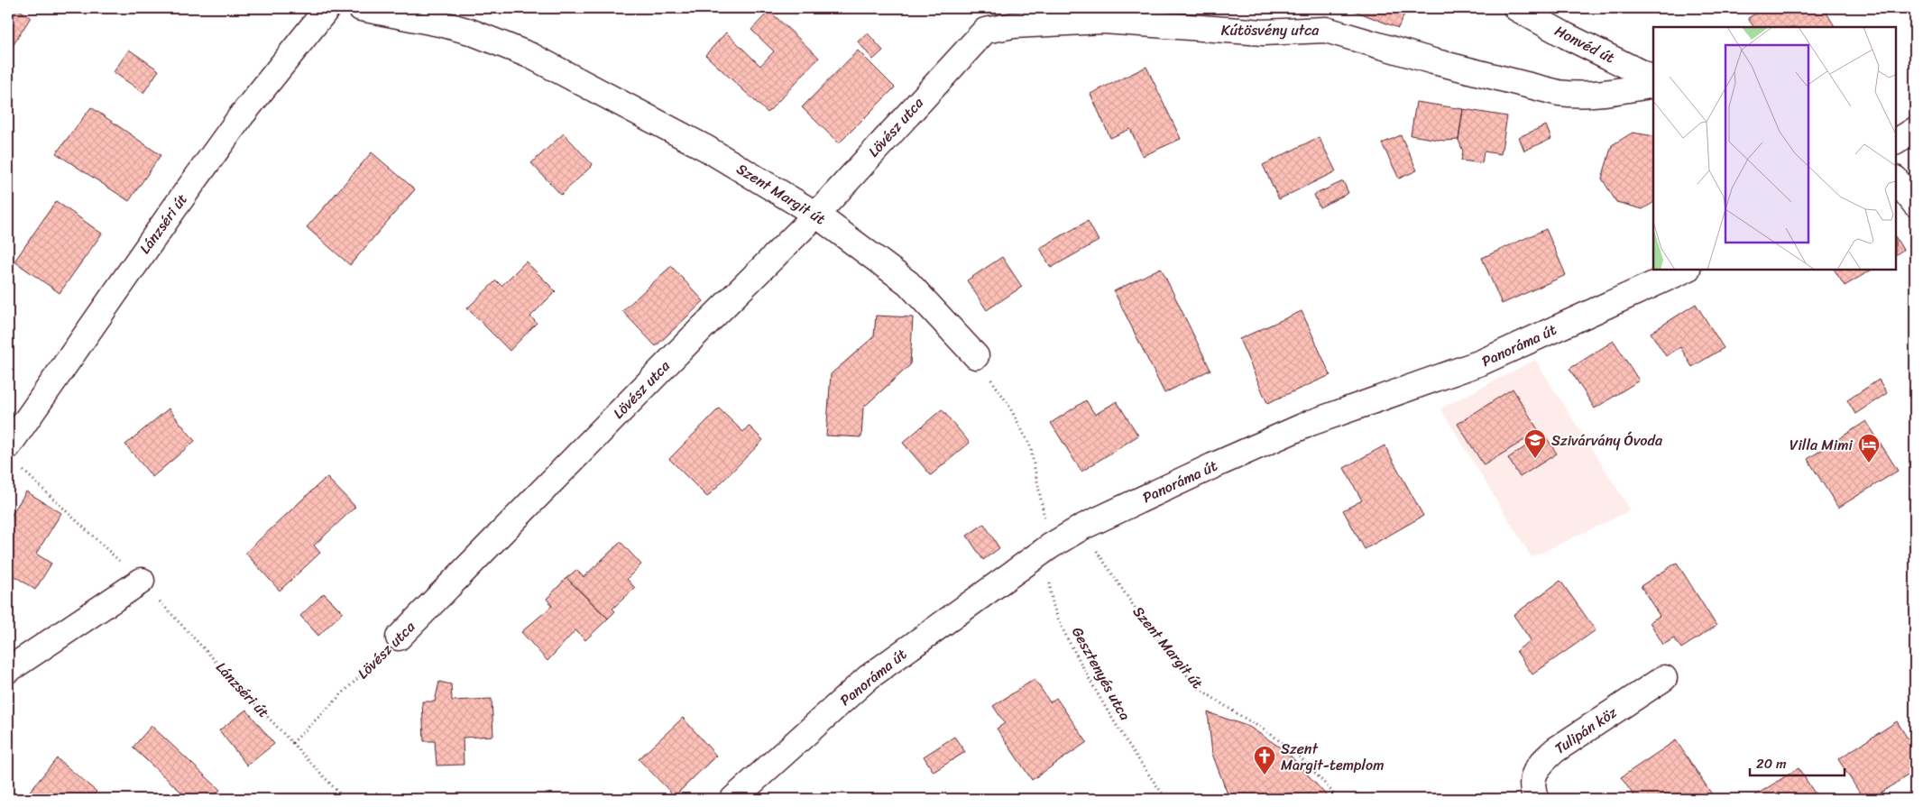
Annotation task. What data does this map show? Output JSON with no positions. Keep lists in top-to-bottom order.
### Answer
{
  "streets": {
    "street": [
      "Kútösvény utca",
      "Honvéd út",
      "Lövész utca",
      "Szent Margit út",
      "Lánzséri út",
      "Panoráma út",
      "Tulipán köz"
    ],
    "path": ["Gesztenyés utca"]
  },
  "crossings": [
    ["Kútösvény utca", "Lövész utca"],
    ["Lövész utca", "Szent Margit út"],
    ["Lövész utca", "Lánzséri út"],
    ["Szent Margit út", "Panoráma út"],
    ["Panoráma út", "Gesztenyés utca"]
  ],
  "places": {
    "school or university": ["Szivárvány Óvoda"],
    "hotel": ["Villa Mimi"],
    "church": ["Szent Margit-templom"]
  },
  "scale_bar": "20 m"
}
